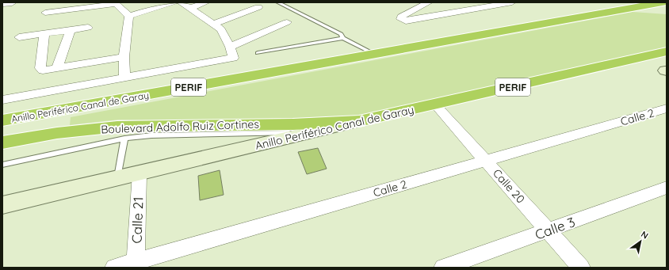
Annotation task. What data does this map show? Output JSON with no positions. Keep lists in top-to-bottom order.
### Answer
{
  "streets": {
    "highway": ["PERIF", "Anillo Periférico Canal de Garay", "Boulevard Adolfo Ruiz Cortines"],
    "street": [
      "Calle 2",
      "Calle 20",
      "Calle 21",
      "Calle 3"
    ]
  },
  "crossings": [
    ["Anillo Periférico Canal de Garay", "Boulevard Adolfo Ruiz Cortines"],
    ["Anillo Periférico Canal de Garay", "Calle 20"],
    ["Anillo Periférico Canal de Garay", "Calle 21"],
    ["Calle 2", "Calle 20"],
    ["Calle 2", "Calle 21"],
    ["Calle 20", "Calle 3"]
  ],
  "north": "top right"
}
